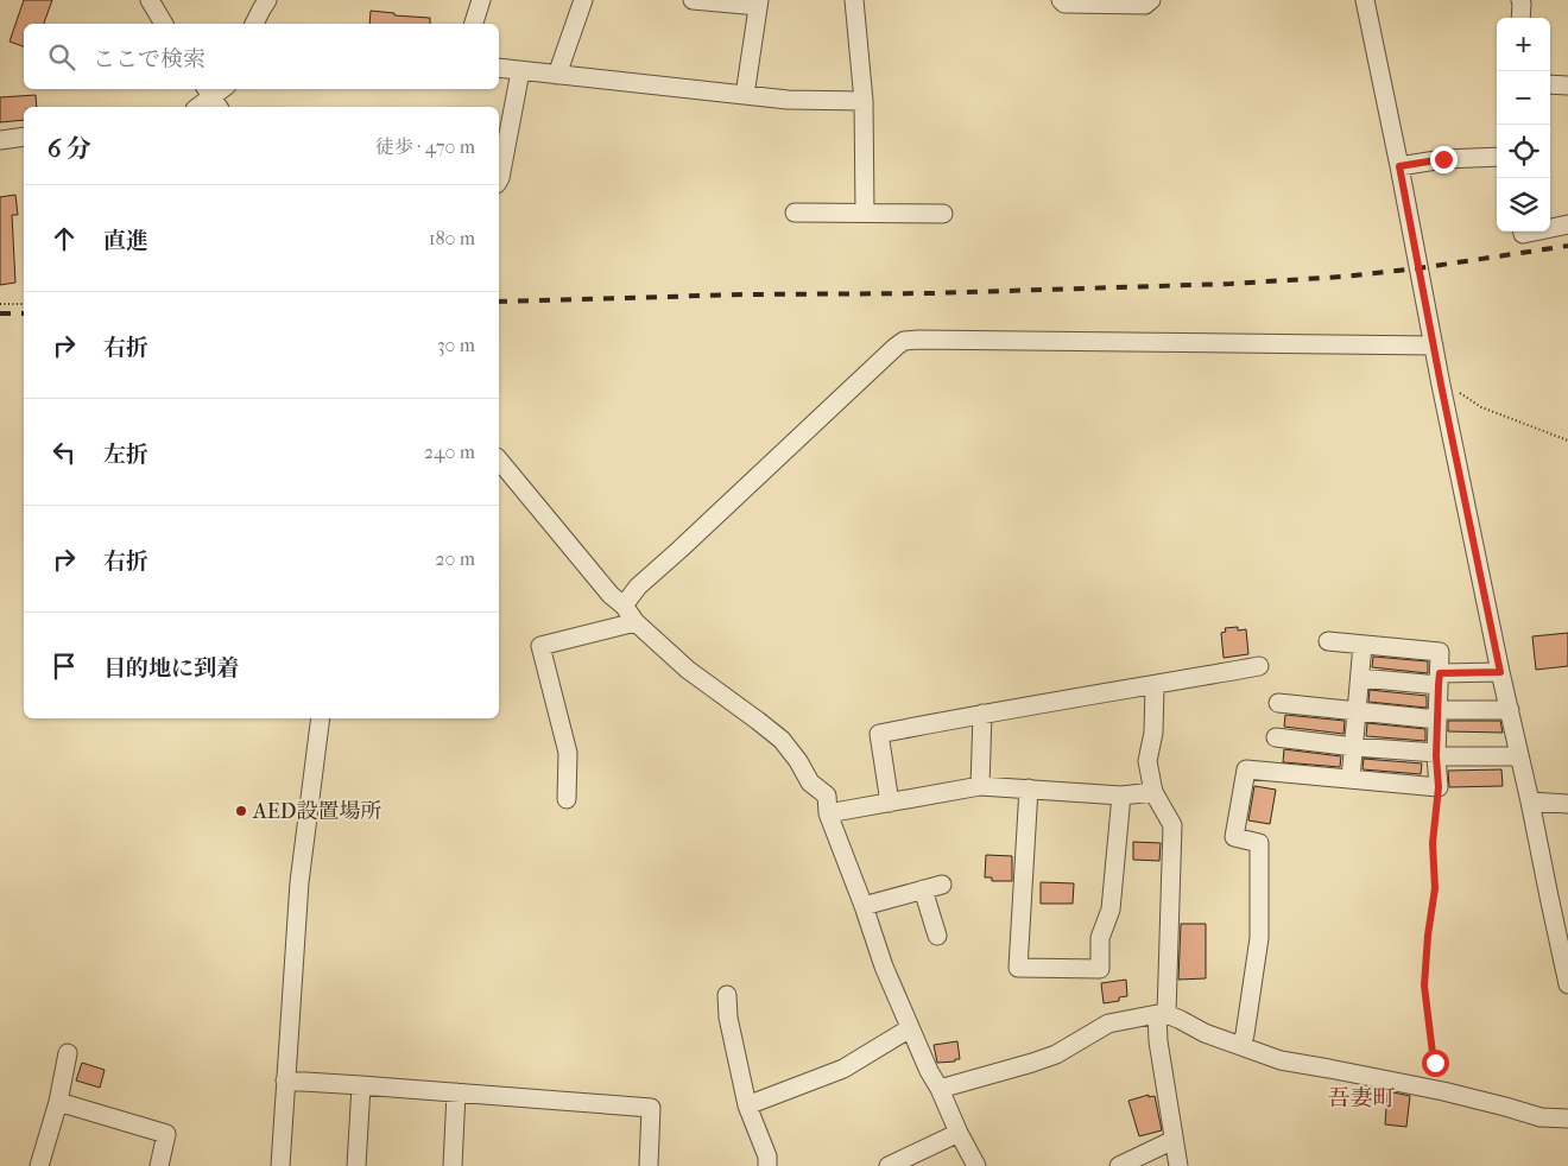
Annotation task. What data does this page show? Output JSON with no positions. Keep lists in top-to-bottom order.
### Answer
{
  "districts": ["吾妻町"],
  "places": ["AED設置場所"],
  "page": {
    "map_buttons": ["+", "−"],
    "search": "ここで検索",
    "heading": ["6 分", "徒歩 · 470 m"],
    "list": [
      ["直進", "180 m"],
      ["右折", "30 m"],
      ["左折", "240 m"],
      ["右折", "20 m"],
      "目的地に到着"
    ]
  }
}
